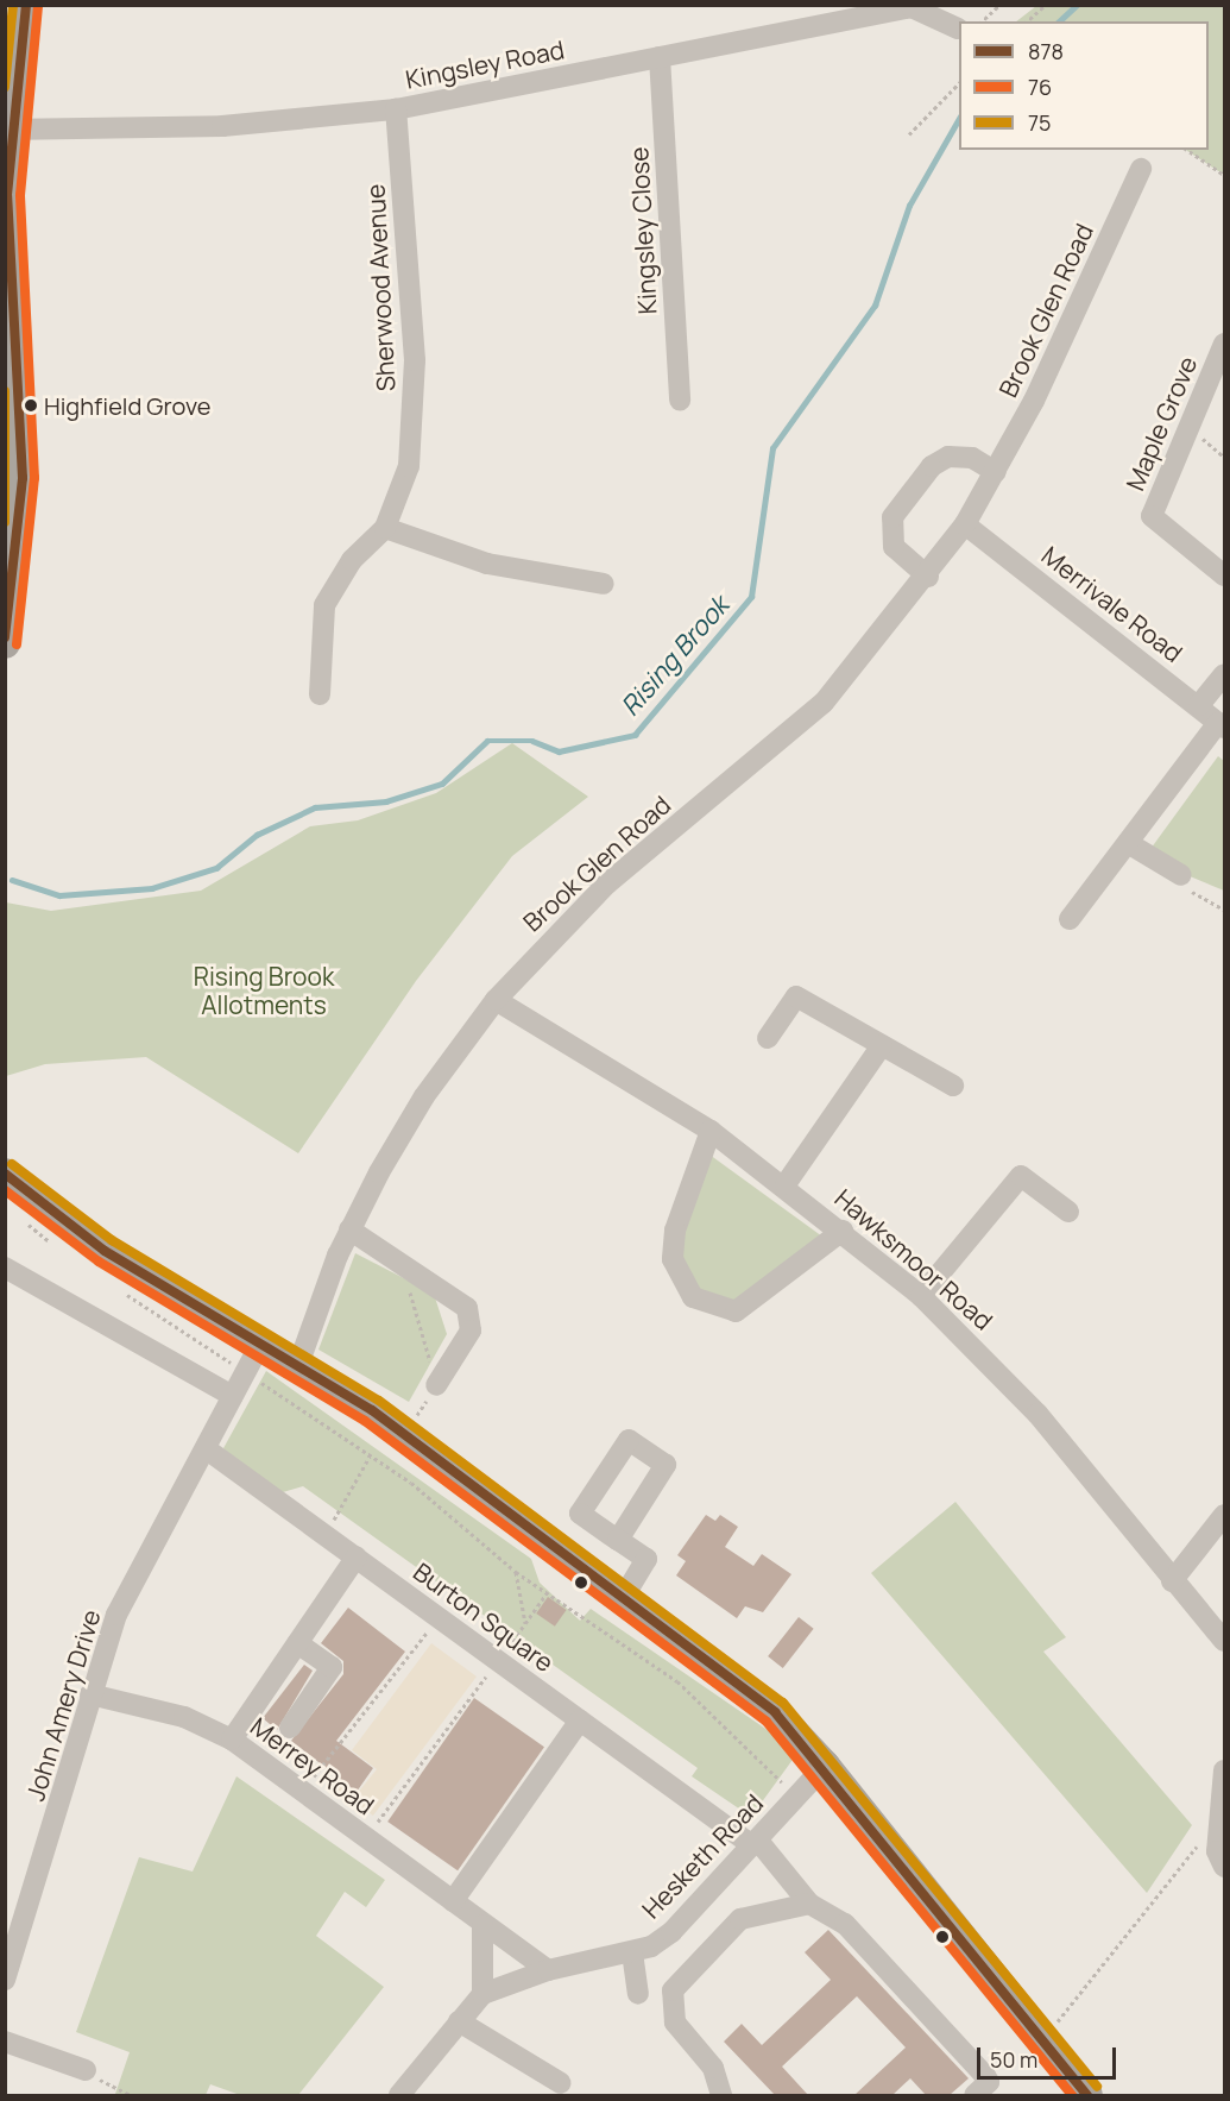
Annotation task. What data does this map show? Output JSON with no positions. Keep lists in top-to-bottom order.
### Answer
{
  "streets": {
    "street": [
      "Kingsley Road",
      "Kingsley Close",
      "Sherwood Avenue",
      "Brook Glen Road",
      "Maple Grove",
      "Merrivale Road",
      "Hawksmoor Road",
      "Burton Square",
      "John Amery Drive",
      "Merrey Road",
      "Hesketh Road"
    ]
  },
  "crossings": [
    ["Kingsley Road", "Kingsley Close"],
    ["Kingsley Road", "Sherwood Avenue"],
    ["Brook Glen Road", "Merrivale Road"],
    ["Brook Glen Road", "Hawksmoor Road"],
    ["Burton Square", "John Amery Drive"],
    ["Burton Square", "Hesketh Road"],
    ["John Amery Drive", "Merrey Road"],
    ["Merrey Road", "Hesketh Road"]
  ],
  "water": ["Rising Brook"],
  "parks": ["Rising Brook Allotments"],
  "places": ["Highfield Grove"],
  "lines": ["transit line 878", "transit line 75", "transit line 76"],
  "legend": ["878", "76", "75"],
  "scale_bar": "50 m"
}
